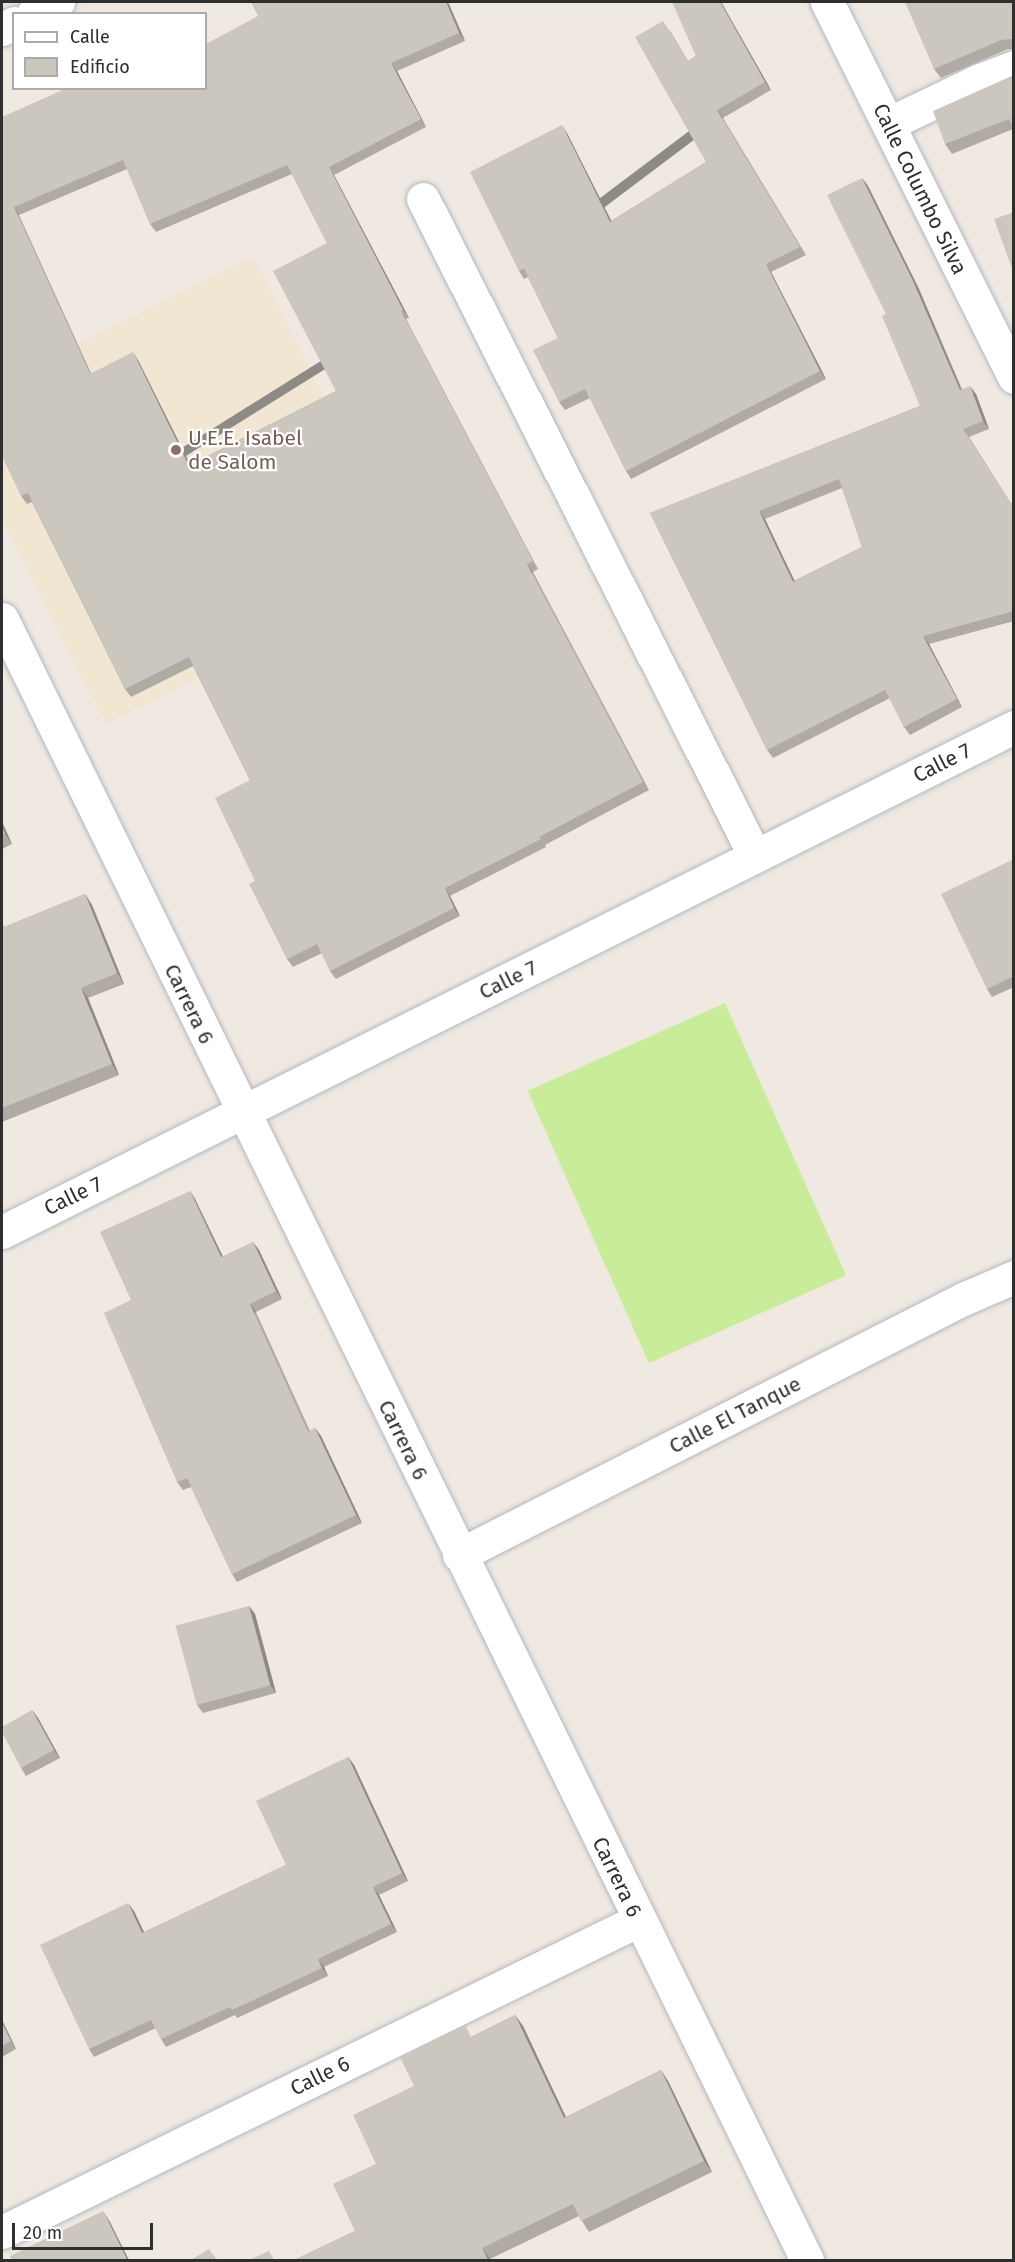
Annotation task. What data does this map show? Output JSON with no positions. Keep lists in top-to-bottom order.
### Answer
{
  "streets": {
    "street": [
      "Calle Columbo Silva",
      "Calle 7",
      "Carrera 6",
      "Calle El Tanque",
      "Calle 6"
    ]
  },
  "crossings": [
    ["Calle 7", "Carrera 6"],
    ["Carrera 6", "Calle El Tanque"],
    ["Carrera 6", "Calle 6"]
  ],
  "places": ["U.E.E. Isabel de Salom"],
  "legend": ["Calle", "Edificio"],
  "scale_bar": "20 m"
}
